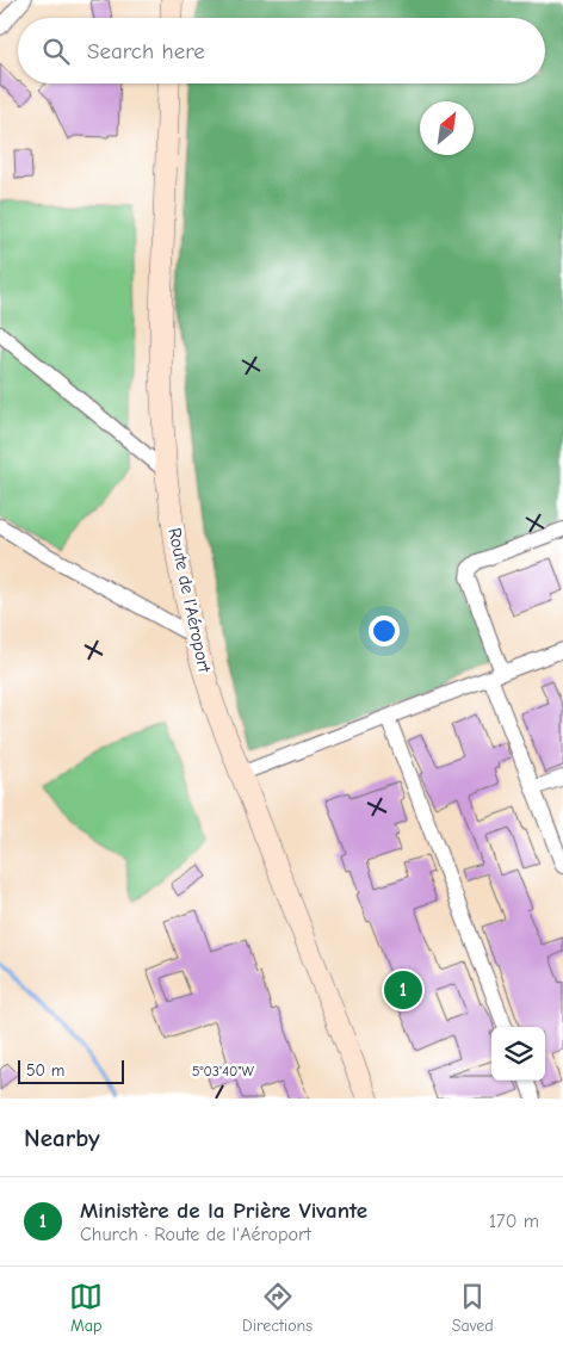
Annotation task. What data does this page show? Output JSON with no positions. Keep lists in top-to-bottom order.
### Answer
{
  "streets": {
    "main road": ["Route de l'Aéroport"]
  },
  "scale_bar": "50 m",
  "north": "top right",
  "page": {
    "search": "Search here",
    "pins": "1",
    "scale": "50 m",
    "heading": "Nearby",
    "list": [
      {
        "mark": "1",
        "name": "Ministère de la Prière Vivante",
        "note": "Church · Route de l'Aéroport",
        "value": "170 m"
      }
    ],
    "nav": ["Map", "Directions", "Saved"]
  },
  "coordinates": ["5°03'40\"W"]
}
